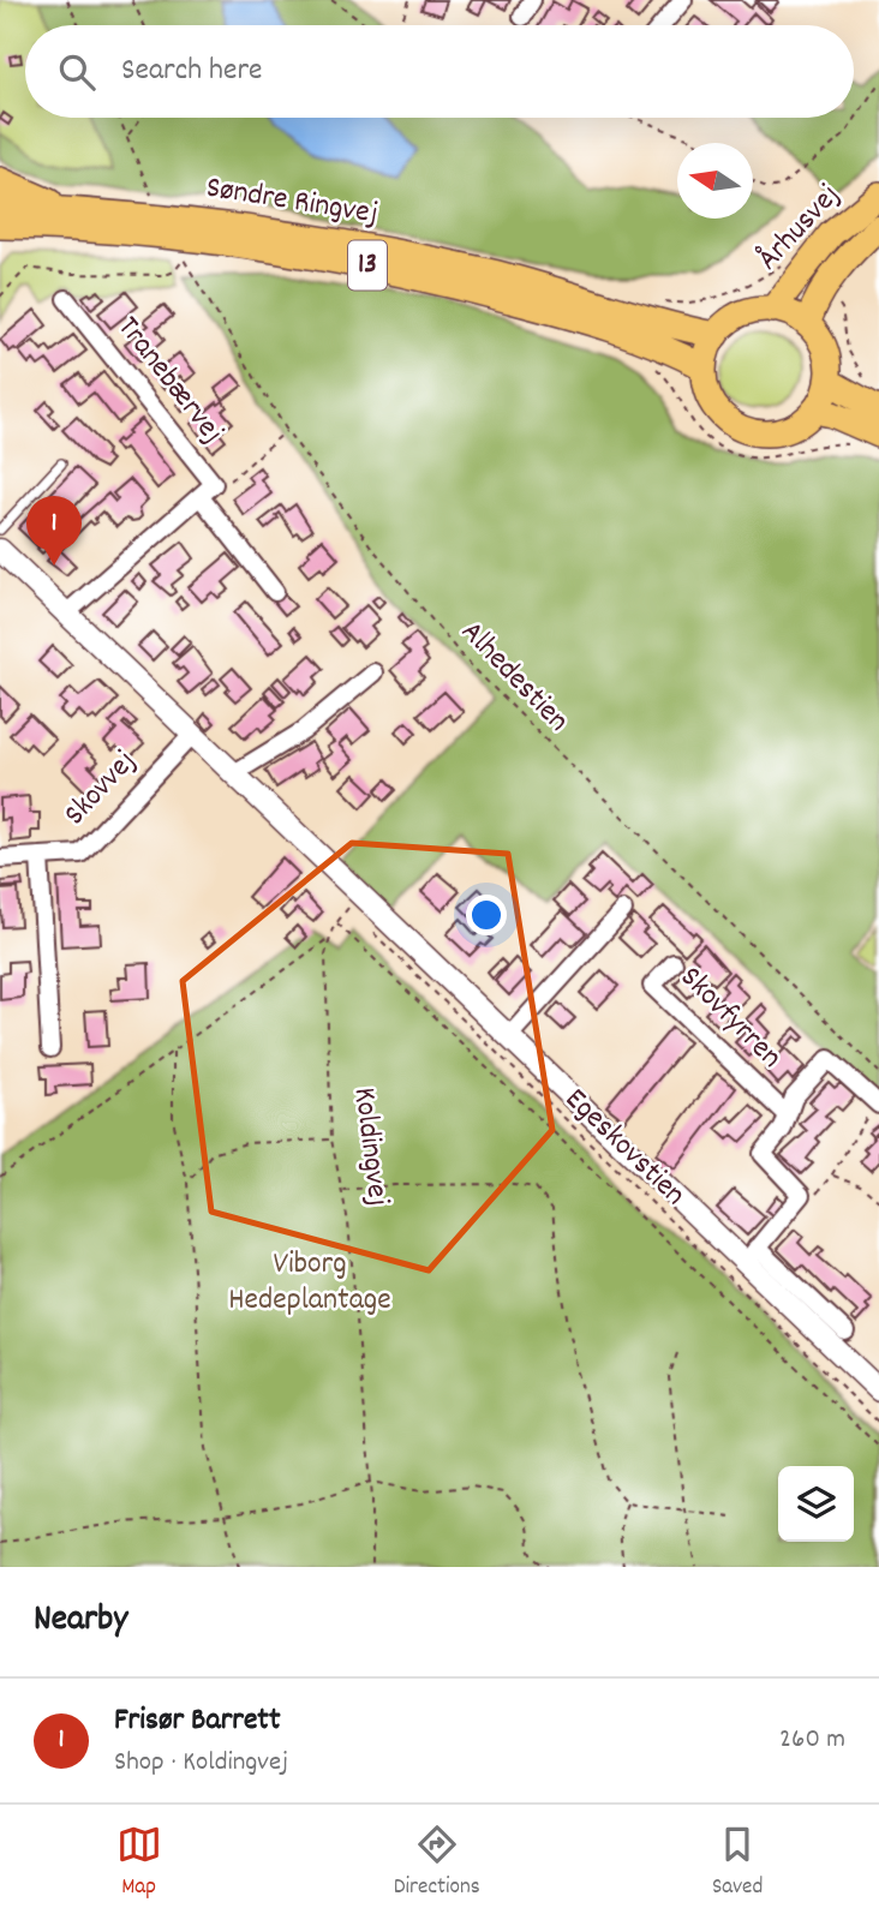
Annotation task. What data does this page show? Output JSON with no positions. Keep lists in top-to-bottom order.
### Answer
{
  "streets": {
    "main road": ["Søndre Ringvej", "Århusvej", "13"],
    "street": ["Tranebærvej", "Skovvej", "Skovfyrren"],
    "path": ["Alhedestien", "Koldingvej", "Egeskovstien"]
  },
  "crossings": [
    ["Søndre Ringvej", "Århusvej"]
  ],
  "parks": ["Viborg Hedeplantage"],
  "north": "left",
  "page": {
    "search": "Search here",
    "pins": "1",
    "heading": "Nearby",
    "list": [
      {
        "mark": "1",
        "name": "Frisør Barrett",
        "note": "Shop · Koldingvej",
        "value": "260 m"
      }
    ],
    "nav": ["Map", "Directions", "Saved"]
  }
}
